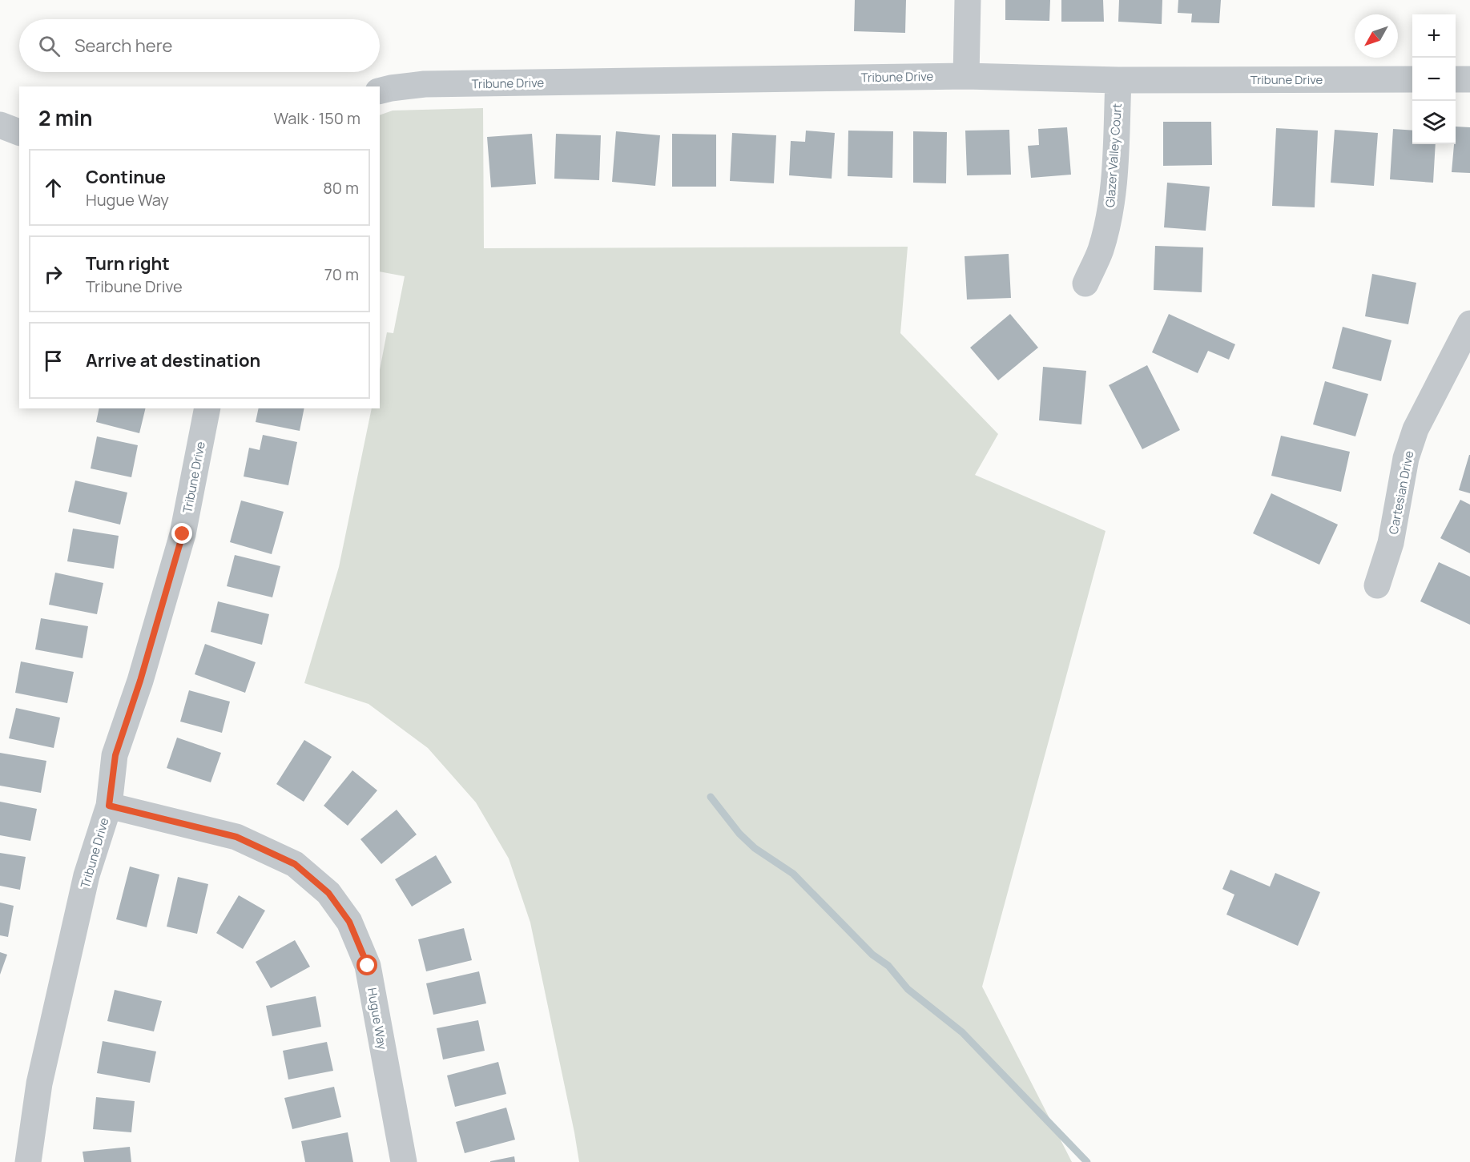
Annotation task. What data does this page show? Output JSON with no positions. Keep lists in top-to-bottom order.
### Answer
{
  "streets": {
    "street": [
      "Tribune Drive",
      "Glazer Valley Court",
      "Cartesian Drive",
      "Hugue Way"
    ]
  },
  "crossings": [
    ["Tribune Drive", "Glazer Valley Court"],
    ["Tribune Drive", "Hugue Way"]
  ],
  "north": "bottom left",
  "page": {
    "map_buttons": ["+", "−"],
    "search": "Search here",
    "heading": ["2 min", "Walk · 150 m"],
    "list": [
      ["Continue", "Hugue Way", "80 m"],
      ["Turn right", "Tribune Drive", "70 m"],
      "Arrive at destination"
    ]
  }
}
